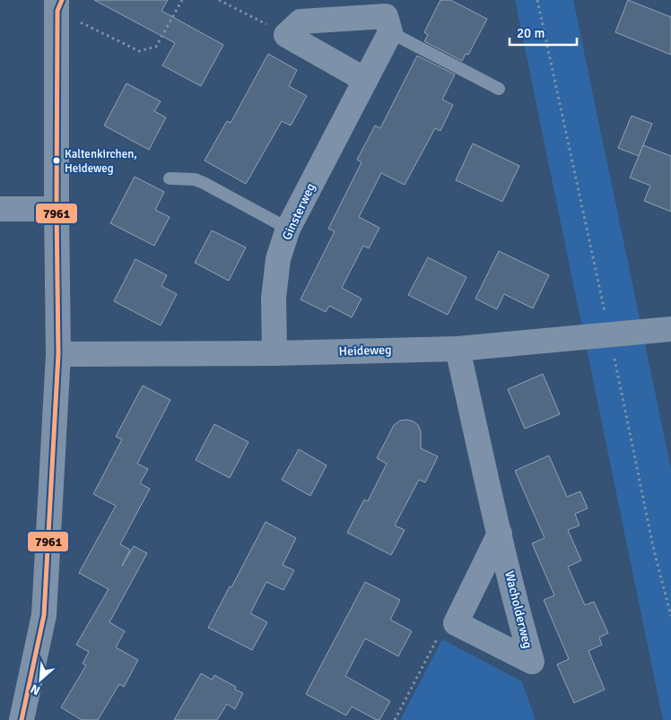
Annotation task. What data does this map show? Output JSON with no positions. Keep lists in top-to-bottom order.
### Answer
{
  "streets": {
    "street": ["Ginsterweg", "Heideweg", "Wacholderweg"]
  },
  "crossings": [
    ["Ginsterweg", "Heideweg"],
    ["Heideweg", "Wacholderweg"]
  ],
  "places": ["Kaltenkirchen, Heideweg"],
  "lines": ["transit line 7961"],
  "scale_bar": "20 m",
  "north": "bottom left"
}
